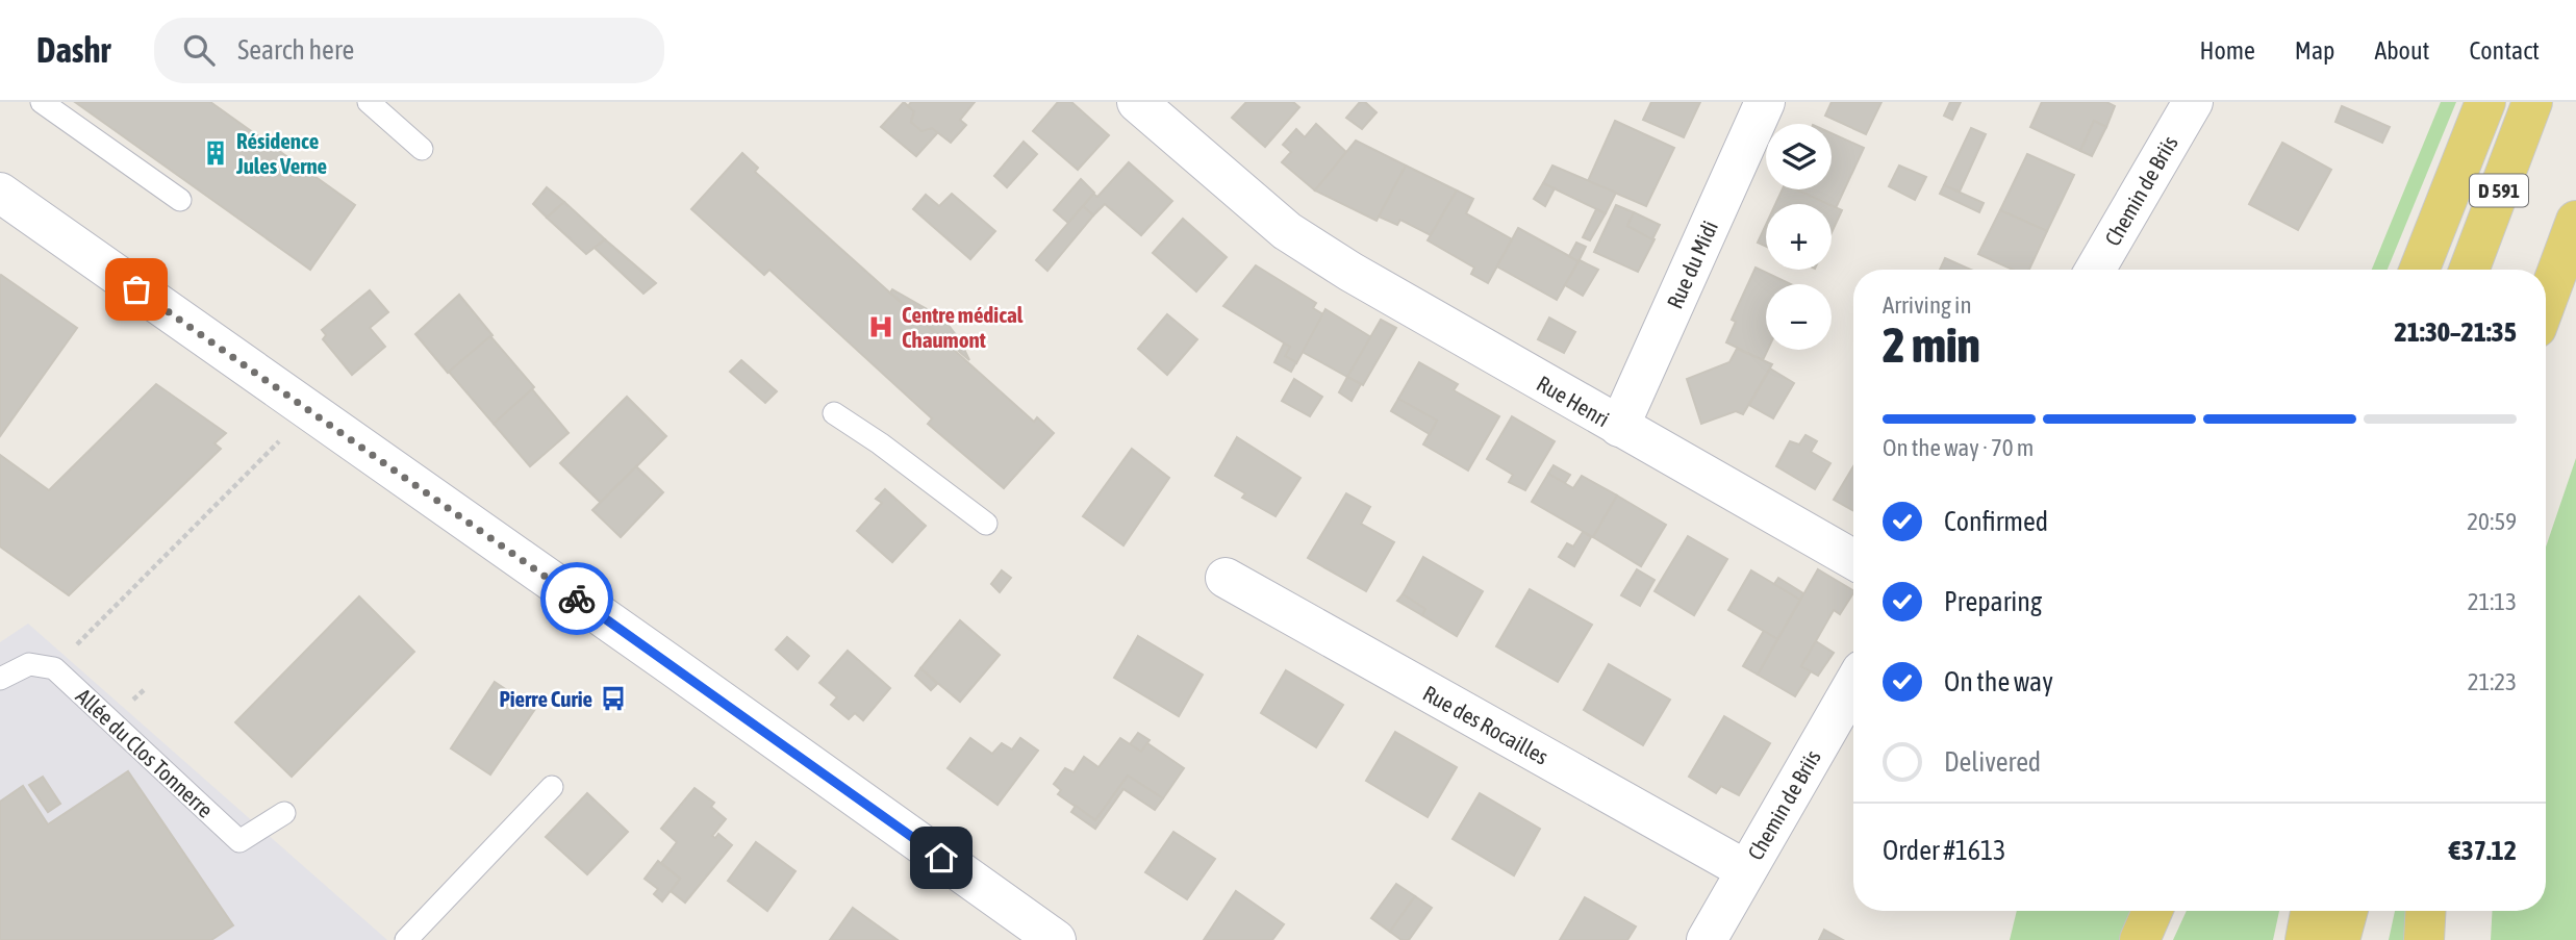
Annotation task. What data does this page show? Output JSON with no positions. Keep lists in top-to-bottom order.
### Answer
{
  "streets": {
    "main road": ["D 591"],
    "street": [
      "Chemin de Briis",
      "Rue du Midi",
      "Rue Henri",
      "Rue des Rocailles"
    ],
    "lane": ["Allée du Clos Tonnerre"]
  },
  "crossings": [
    ["Chemin de Briis", "Rue des Rocailles"],
    ["Rue du Midi", "Rue Henri"]
  ],
  "places": {
    "building": ["Résidence Jules Verne"],
    "hospital": ["Centre médical Chaumont"],
    "bus stop": ["Pierre Curie"]
  },
  "page": {
    "header": "Dashr",
    "search": "Search here",
    "nav": [
      "Home",
      "Map",
      "About",
      "Contact"
    ],
    "map_buttons": ["+", "−"],
    "heading": ["2 min", "Arriving in", "21:30–21:35"],
    "panel": ["Order #1613", "€37.12"],
    "bar": "On the way · 70 m",
    "list": [
      ["Confirmed", "20:59"],
      ["Preparing", "21:13"],
      ["On the way", "21:23"],
      "Delivered"
    ]
  }
}
